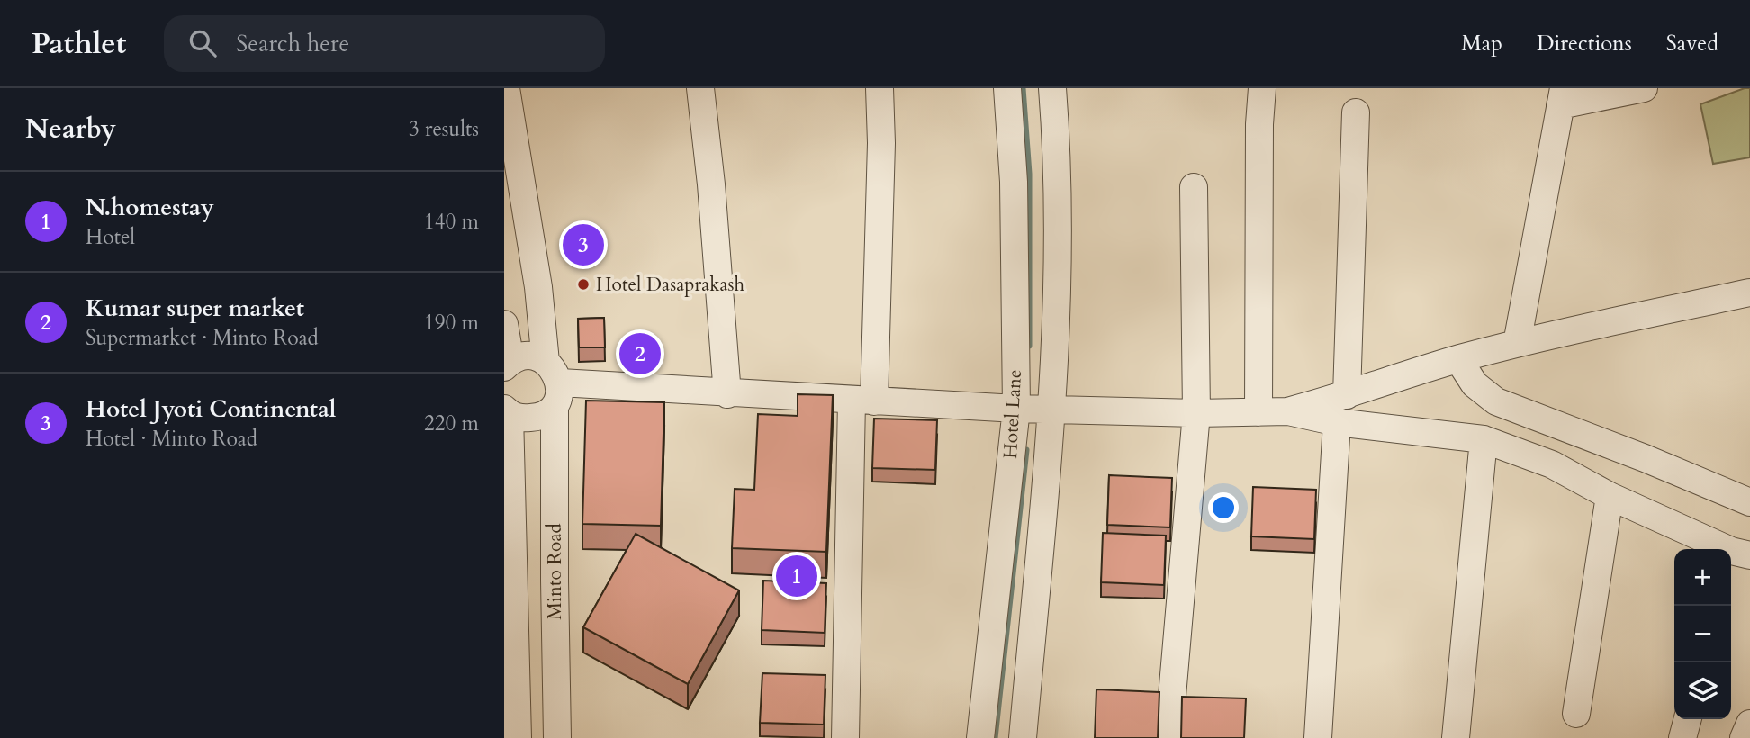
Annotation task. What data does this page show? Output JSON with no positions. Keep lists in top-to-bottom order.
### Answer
{
  "streets": {
    "street": ["Hotel Lane", "Minto Road"]
  },
  "places": ["Hotel Dasaprakash"],
  "page": {
    "header": "Pathlet",
    "search": "Search here",
    "nav": ["Map", "Directions", "Saved"],
    "heading": ["Nearby", "3 results"],
    "list": [
      {
        "mark": "1",
        "name": "N.homestay",
        "note": "Hotel",
        "value": "140 m"
      },
      {
        "mark": "2",
        "name": "Kumar super market",
        "note": "Supermarket · Minto Road",
        "value": "190 m"
      },
      {
        "mark": "3",
        "name": "Hotel Jyoti Continental",
        "note": "Hotel · Minto Road",
        "value": "220 m"
      }
    ],
    "pins": ["3", "2", "1"],
    "map_buttons": ["+", "−"]
  }
}
